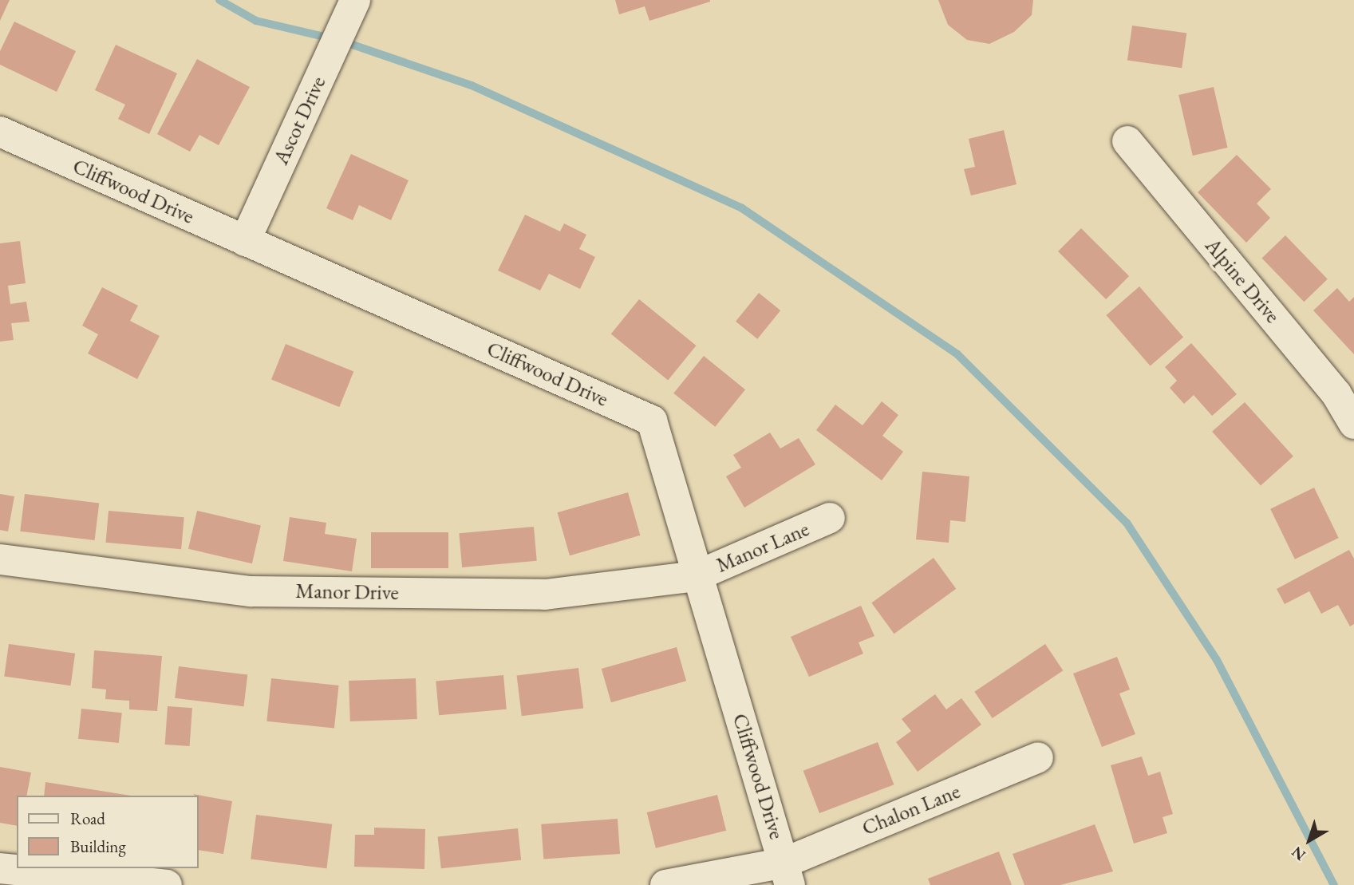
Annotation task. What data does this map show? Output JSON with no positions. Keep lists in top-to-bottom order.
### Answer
{
  "streets": {
    "street": [
      "Ascot Drive",
      "Cliffwood Drive",
      "Alpine Drive",
      "Manor Lane",
      "Manor Drive",
      "Chalon Lane"
    ]
  },
  "crossings": [
    ["Ascot Drive", "Cliffwood Drive"],
    ["Cliffwood Drive", "Manor Lane"],
    ["Cliffwood Drive", "Manor Drive"],
    ["Cliffwood Drive", "Chalon Lane"],
    ["Manor Lane", "Manor Drive"]
  ],
  "legend": ["Road", "Building"],
  "north": "bottom left"
}
